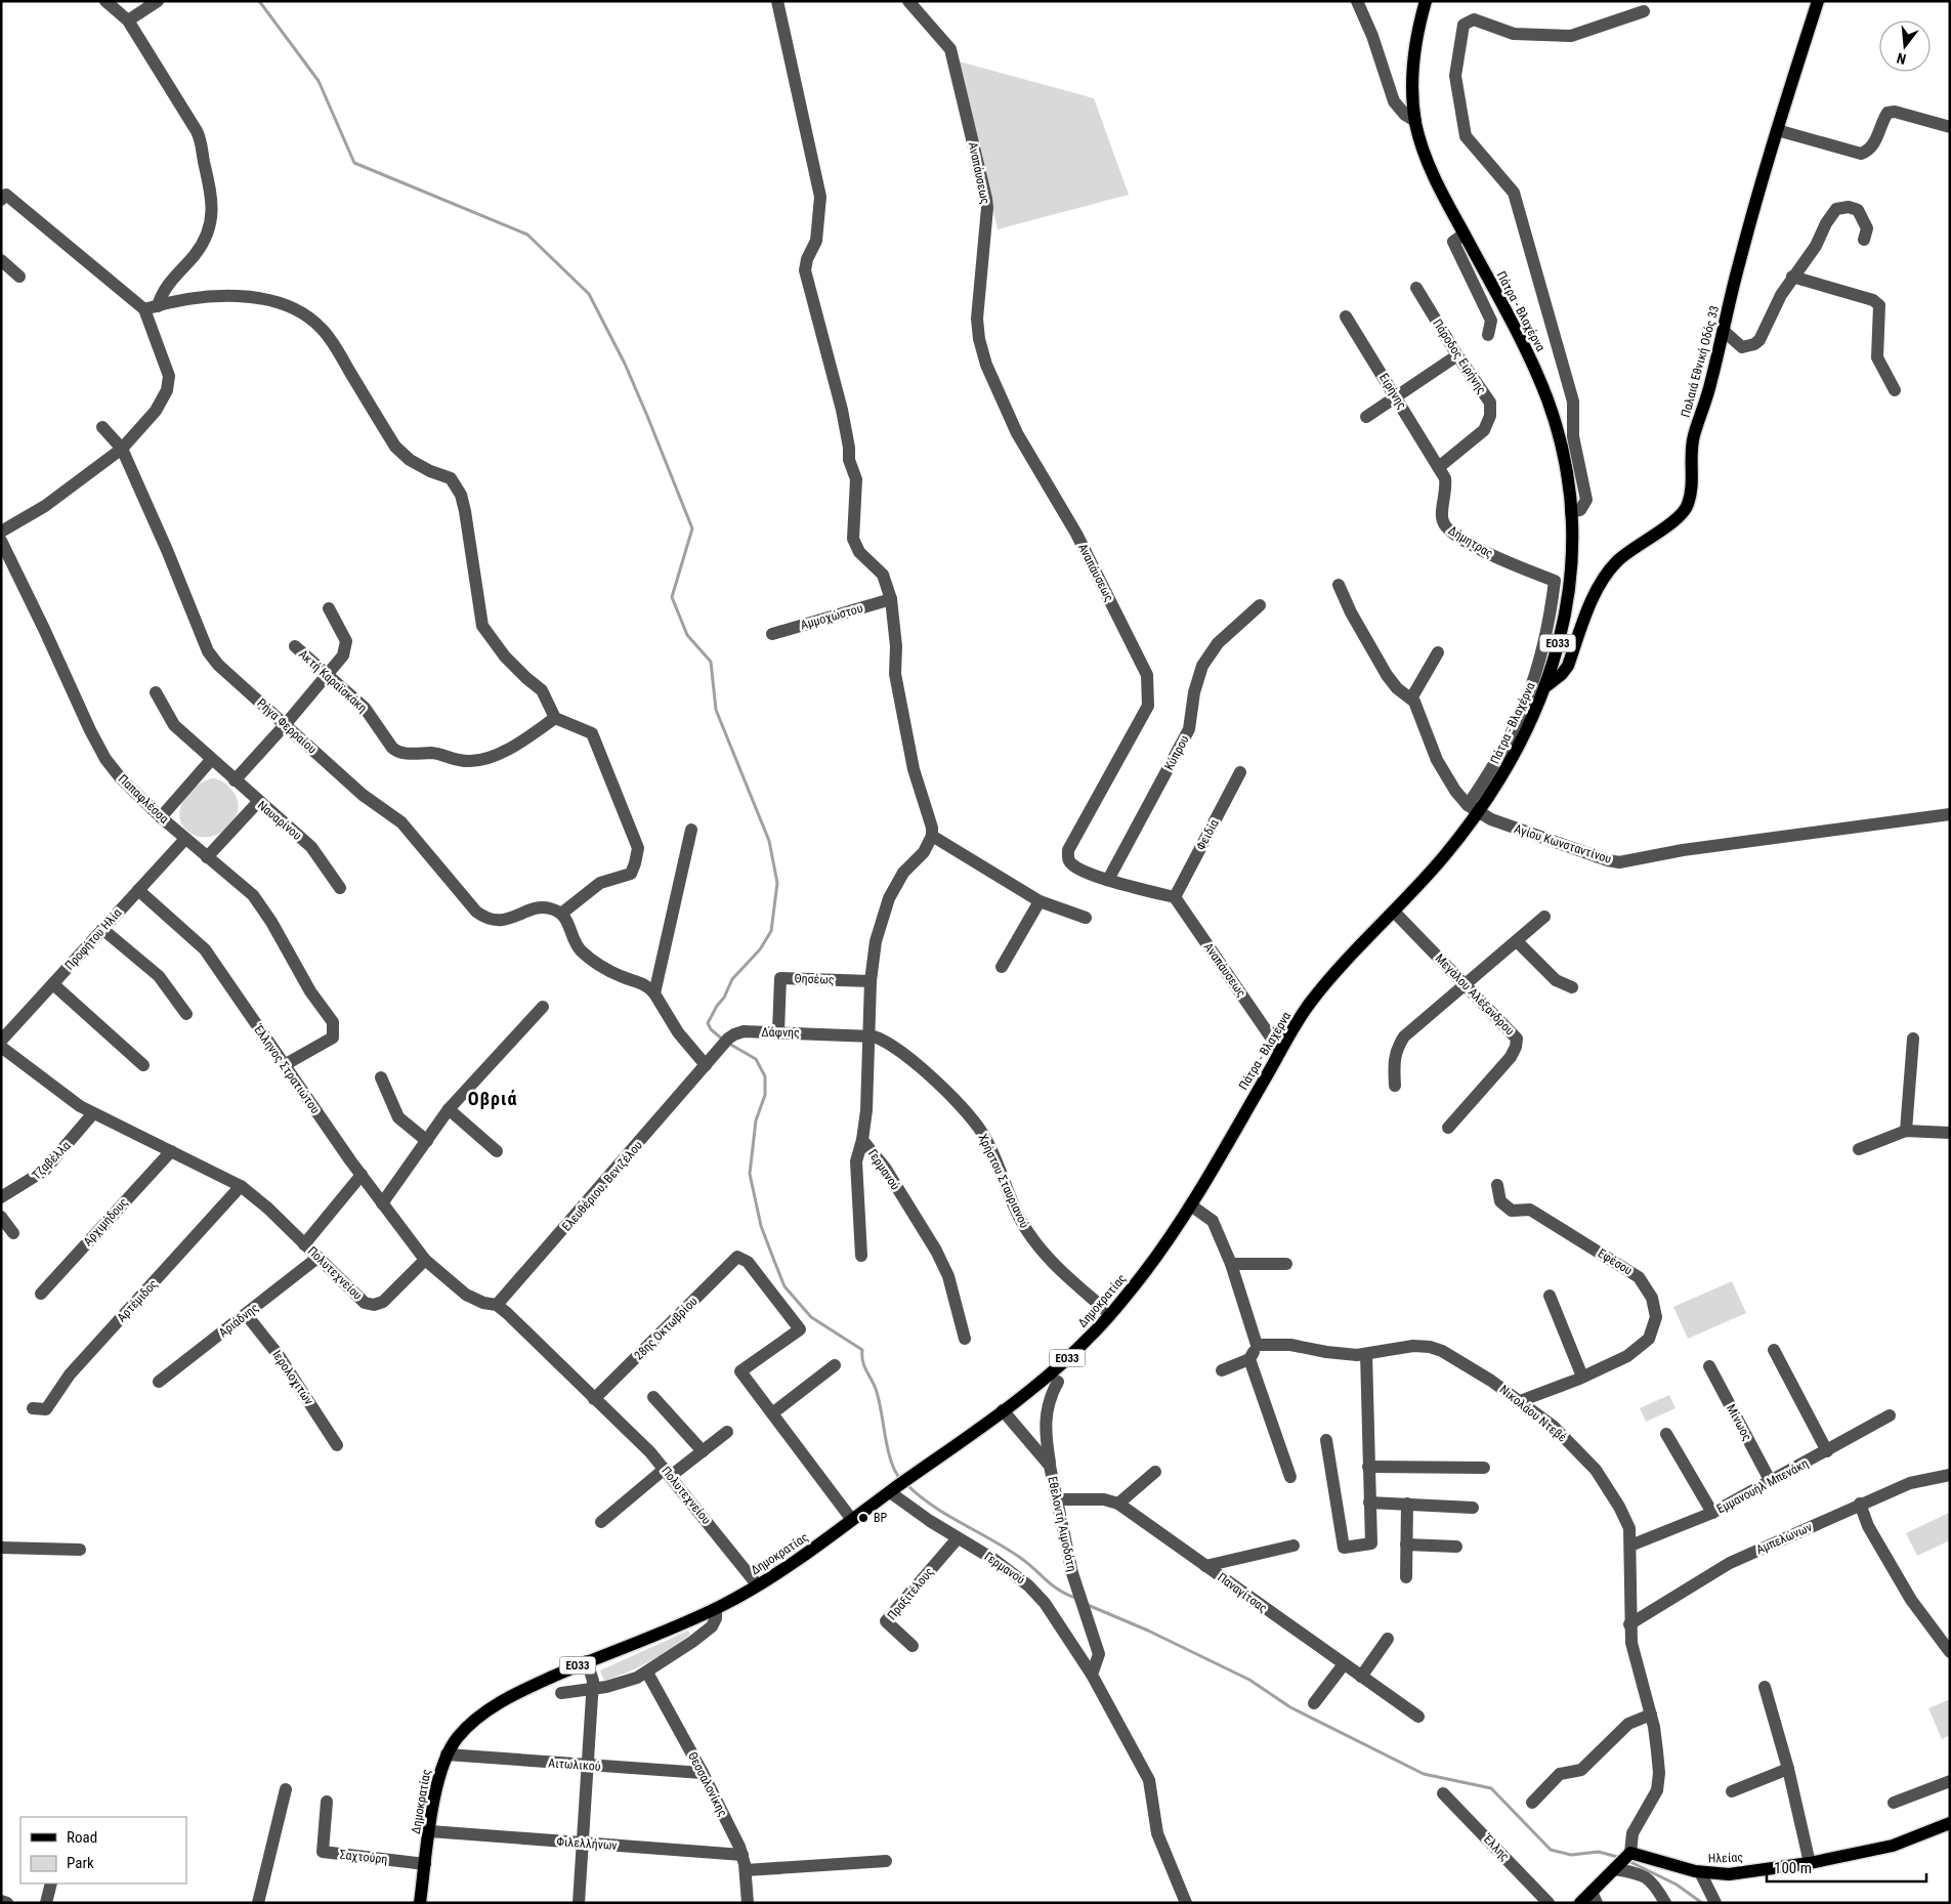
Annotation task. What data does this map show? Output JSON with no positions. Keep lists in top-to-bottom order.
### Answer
{
  "streets": {
    "main road": [
      "Πάτρα - Βλαχέρνα",
      "Παλαιά Εθνική Οδός 33",
      "ΕΟ33",
      "Δημοκρατίας",
      "Ηλείας"
    ],
    "street": [
      "Αναπάυσεως",
      "Πάροδος Ειρήνης",
      "Ειρήνης",
      "Δήμητρας",
      "Αμμοχώστου",
      "Ακτή Καραϊσκάκη",
      "Ρήγα Φερραίου",
      "Κύπρου",
      "Παπαφλέσσα",
      "Ναυαρίνου",
      "Φειδία",
      "Αγίου Κωνσταντίνου",
      "Προφήτου Ηλία",
      "Θησέως",
      "Μεγάλου Αλέξανδρου",
      "Δάφνης",
      "Έλληνος Στρατιώτου",
      "Τζαβέλλα",
      "Γερμανού",
      "Χρήστου Σταυριανού",
      "Ελευθέριου. Βενιζέλου",
      "Αρχιμήδους",
      "Εφέσου",
      "Πολυτεχνείου",
      "Αρτέμιδος",
      "Αριάδνης",
      "28ης Οκτωβρίου",
      "Ιερολοχιτών",
      "Νικολάου Ντεβέ",
      "Μίνωος",
      "Εμμανουήλ Μπενάκη",
      "Εθελοντή Αιμοδότη",
      "Αμπελώνων",
      "Παναγίτσας",
      "Πραξιτέλους",
      "Αιτωλικού",
      "Θεσσαλονίκης",
      "Φιλελλήνων",
      "Έλλης",
      "Σαχτούρη"
    ]
  },
  "crossings": [
    ["Αναπάυσεως", "Πάτρα - Βλαχέρνα"],
    ["Αναπάυσεως", "Κύπρου"],
    ["Αναπάυσεως", "Φειδία"],
    ["Πάτρα - Βλαχέρνα", "Παλαιά Εθνική Οδός 33"],
    ["Πάτρα - Βλαχέρνα", "Αγίου Κωνσταντίνου"],
    ["Πάτρα - Βλαχέρνα", "Μεγάλου Αλέξανδρου"],
    ["Πάτρα - Βλαχέρνα", "Δημοκρατίας"],
    ["Πάροδος Ειρήνης", "Ειρήνης"],
    ["Πάροδος Ειρήνης", "Δήμητρας"],
    ["Ειρήνης", "Δήμητρας"],
    ["Δήμητρας", "Αγίου Κωνσταντίνου"],
    ["Παπαφλέσσα", "Προφήτου Ηλία"],
    ["Παπαφλέσσα", "Έλληνος Στρατιώτου"],
    ["Προφήτου Ηλία", "Έλληνος Στρατιώτου"],
    ["Θησέως", "Δάφνης"],
    ["Δάφνης", "Χρήστου Σταυριανού"],
    ["Δάφνης", "Ελευθέριου. Βενιζέλου"],
    ["Έλληνος Στρατιώτου", "Πολυτεχνείου"],
    ["Τζαβέλλα", "Πολυτεχνείου"],
    ["Γερμανού", "Δημοκρατίας"],
    ["Γερμανού", "Εθελοντή Αιμοδότη"],
    ["Γερμανού", "Πραξιτέλους"],
    ["Χρήστου Σταυριανού", "Δημοκρατίας"],
    ["Ελευθέριου. Βενιζέλου", "Πολυτεχνείου"],
    ["Αρχιμήδους", "Πολυτεχνείου"],
    ["Εφέσου", "Νικολάου Ντεβέ"],
    ["Πολυτεχνείου", "Αρτέμιδος"],
    ["Πολυτεχνείου", "Δημοκρατίας"],
    ["Πολυτεχνείου", "Αριάδνης"],
    ["Πολυτεχνείου", "28ης Οκτωβρίου"],
    ["Δημοκρατίας", "Εθελοντή Αιμοδότη"],
    ["Δημοκρατίας", "Αιτωλικού"],
    ["Δημοκρατίας", "Φιλελλήνων"],
    ["Δημοκρατίας", "Σαχτούρη"],
    ["Αριάδνης", "Ιερολοχιτών"],
    ["Νικολάου Ντεβέ", "Εμμανουήλ Μπενάκη"],
    ["Νικολάου Ντεβέ", "Αμπελώνων"],
    ["Νικολάου Ντεβέ", "Ηλείας"],
    ["Μίνωος", "Εμμανουήλ Μπενάκη"],
    ["Εθελοντή Αιμοδότη", "Παναγίτσας"],
    ["Αιτωλικού", "Θεσσαλονίκης"],
    ["Θεσσαλονίκης", "Φιλελλήνων"]
  ],
  "districts": ["Οβριά"],
  "places": ["BP"],
  "legend": ["Road", "Park"],
  "scale_bar": "100 m",
  "north": "bottom"
}
